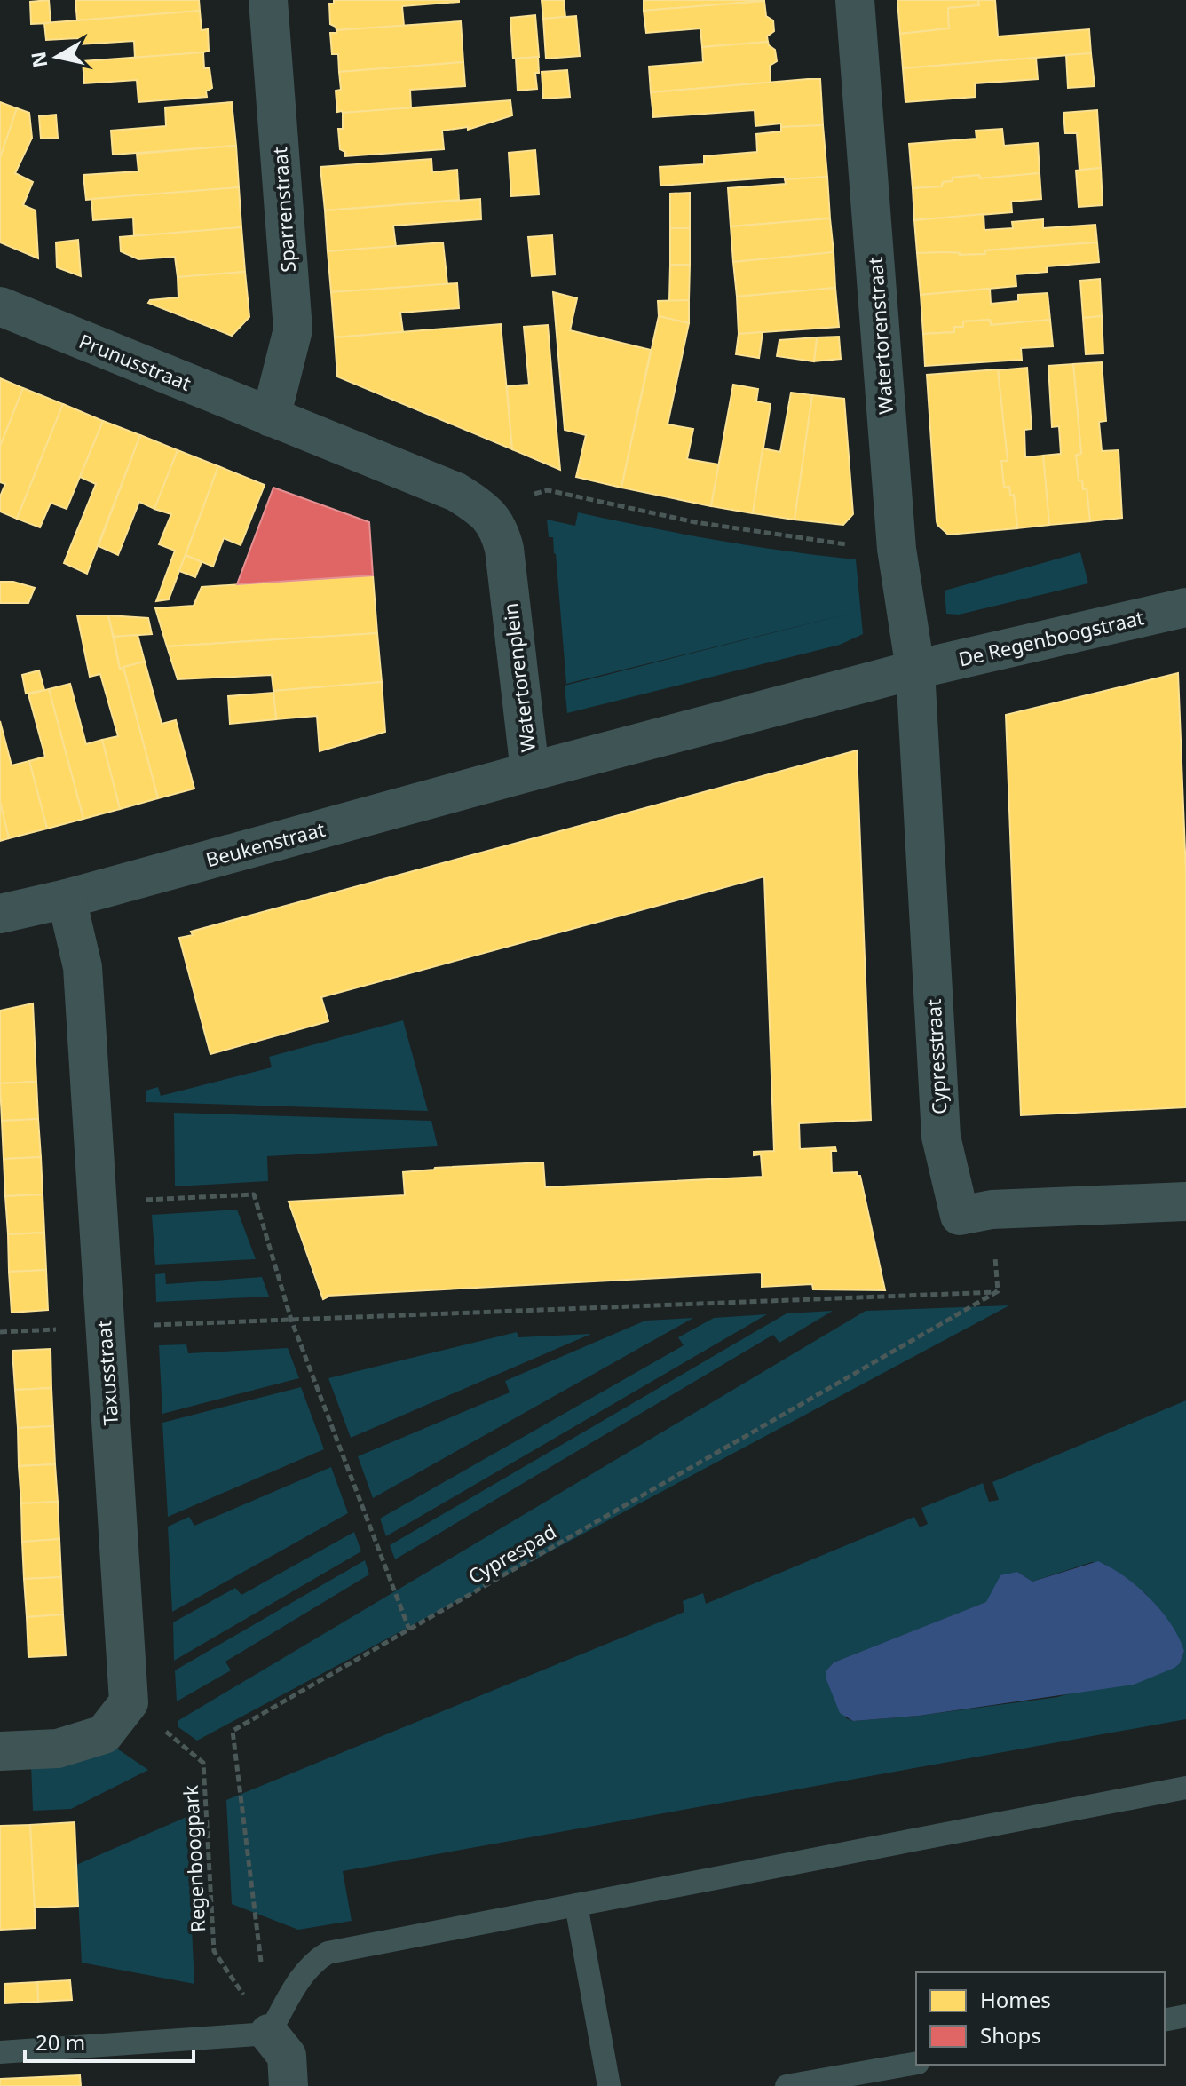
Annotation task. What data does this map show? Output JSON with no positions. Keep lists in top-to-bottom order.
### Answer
{
  "streets": {
    "street": [
      "Sparrenstraat",
      "Watertorenstraat",
      "Prunusstraat",
      "De Regenboogstraat",
      "Watertorenplein",
      "Beukenstraat",
      "Cypresstraat",
      "Taxusstraat"
    ],
    "path": ["Cyprespad", "Regenboogpark"]
  },
  "crossings": [
    ["Sparrenstraat", "Prunusstraat"],
    ["Sparrenstraat", "Watertorenplein"],
    ["Watertorenstraat", "De Regenboogstraat"],
    ["Watertorenstraat", "Watertorenplein"],
    ["Watertorenstraat", "Cypresstraat"],
    ["Prunusstraat", "Watertorenplein"],
    ["De Regenboogstraat", "Watertorenplein"],
    ["De Regenboogstraat", "Cypresstraat"],
    ["Watertorenplein", "Beukenstraat"],
    ["Watertorenplein", "Cypresstraat"],
    ["Beukenstraat", "Taxusstraat"],
    ["Taxusstraat", "Regenboogpark"],
    ["Cyprespad", "Regenboogpark"]
  ],
  "legend": ["Homes", "Shops"],
  "scale_bar": "20 m",
  "north": "left"
}
